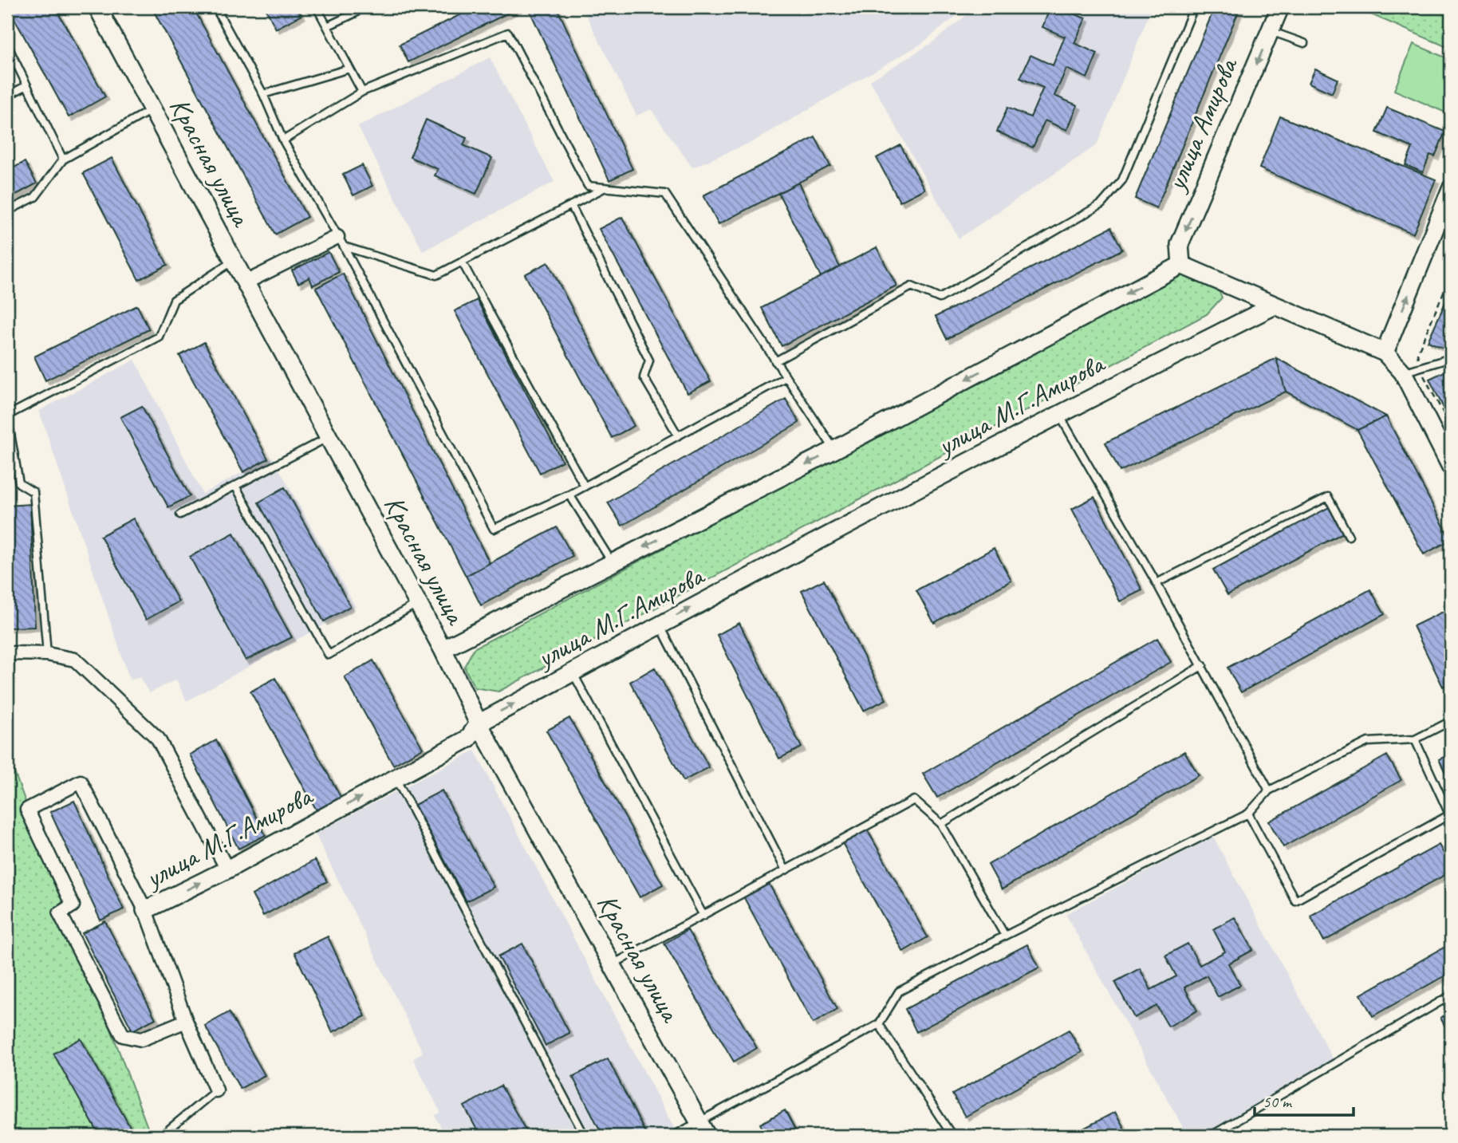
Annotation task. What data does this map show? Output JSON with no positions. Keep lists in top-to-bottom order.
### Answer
{
  "streets": {
    "street": ["улица Амирова", "Красная улица", "улица М.Г.Амирова"]
  },
  "crossings": [
    ["улица Амирова", "улица М.Г.Амирова"],
    ["Красная улица", "улица М.Г.Амирова"]
  ],
  "one_way": ["улица Амирова"],
  "scale_bar": "50 m"
}
